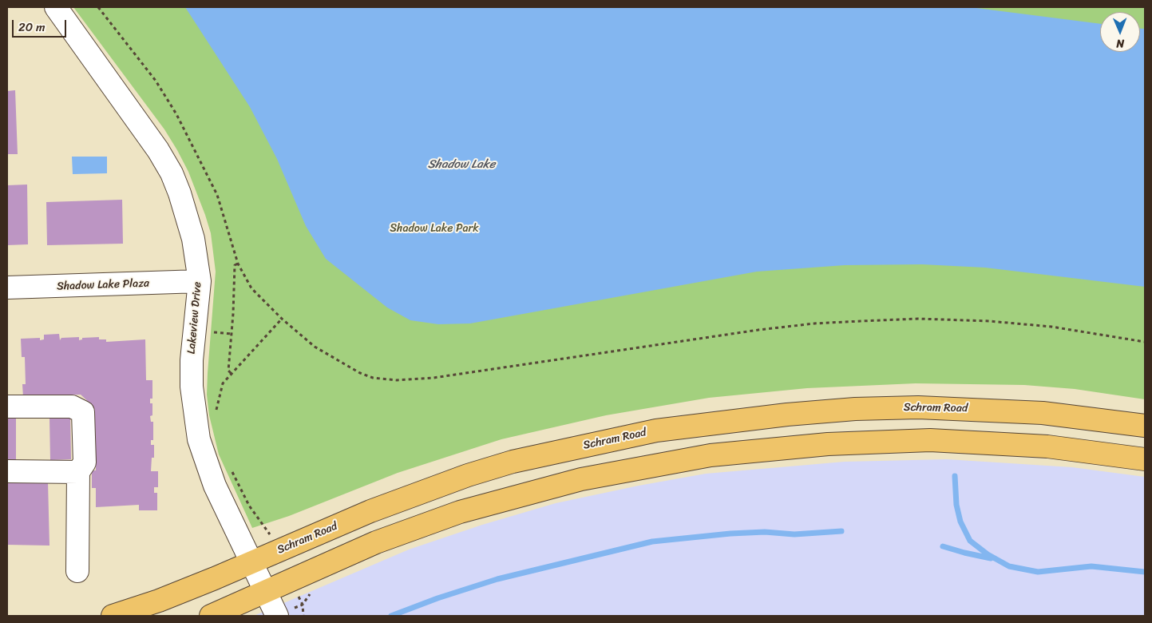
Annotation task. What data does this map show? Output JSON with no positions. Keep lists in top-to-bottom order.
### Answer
{
  "streets": {
    "main road": ["Schram Road"],
    "street": ["Shadow Lake Plaza", "Lakeview Drive"]
  },
  "crossings": [
    ["Shadow Lake Plaza", "Lakeview Drive"],
    ["Lakeview Drive", "Schram Road"]
  ],
  "water": ["Shadow Lake"],
  "parks": ["Shadow Lake Park"],
  "scale_bar": "20 m",
  "north": "bottom"
}
